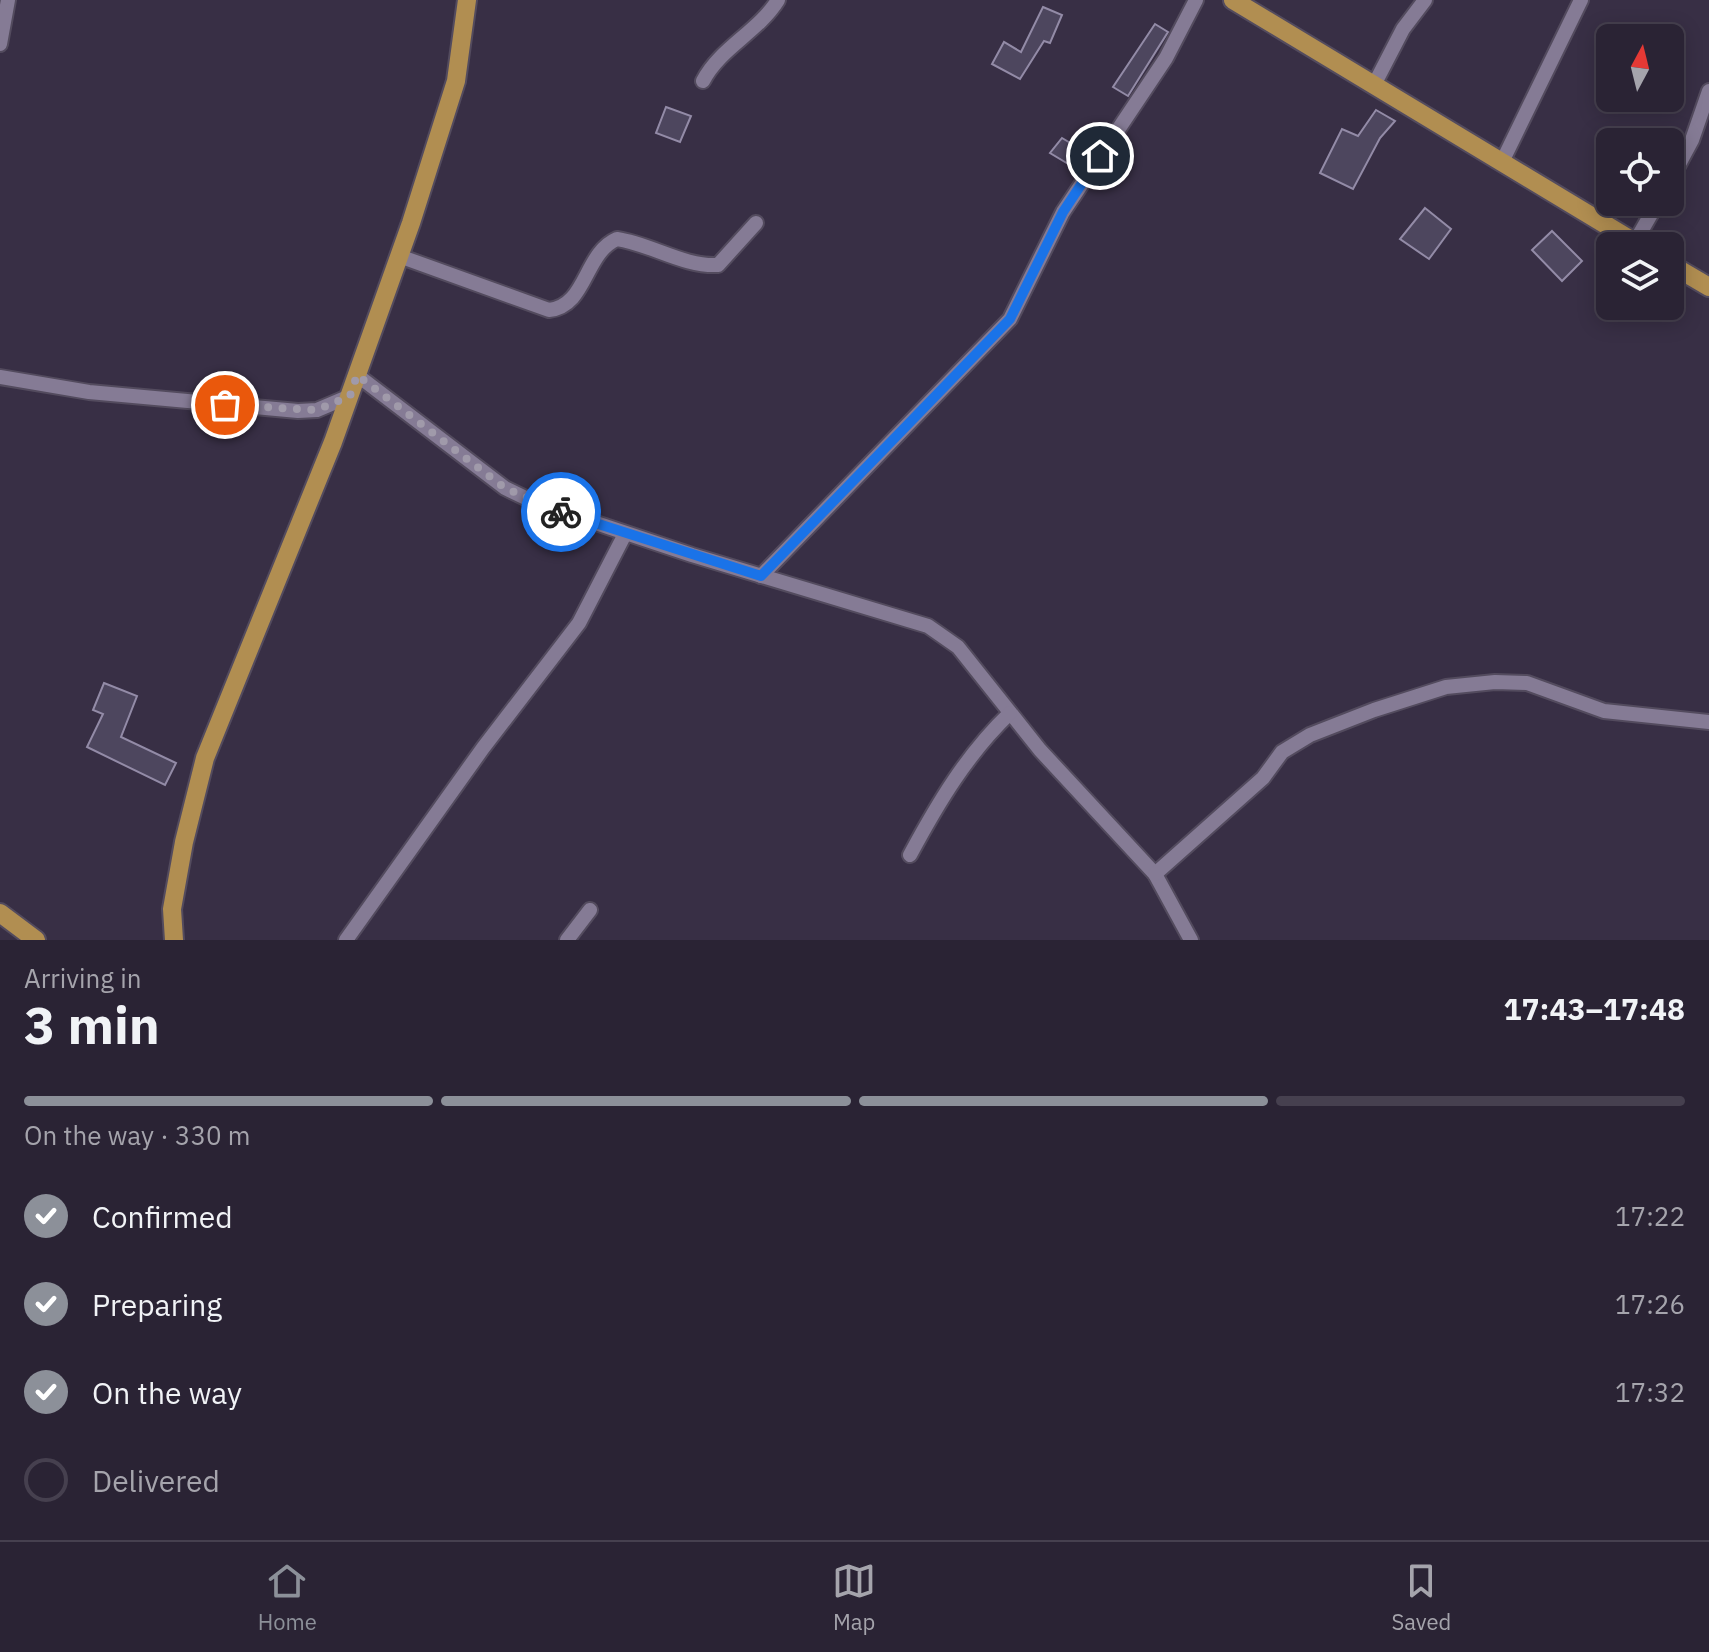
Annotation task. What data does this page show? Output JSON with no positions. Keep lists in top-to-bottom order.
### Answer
{
  "north": "top",
  "page": {
    "heading": ["3 min", "Arriving in", "17:43–17:48"],
    "bar": "On the way · 330 m",
    "list": [
      ["Confirmed", "17:22"],
      ["Preparing", "17:26"],
      ["On the way", "17:32"],
      "Delivered"
    ],
    "tabs": ["Home", "Map", "Saved"]
  }
}
